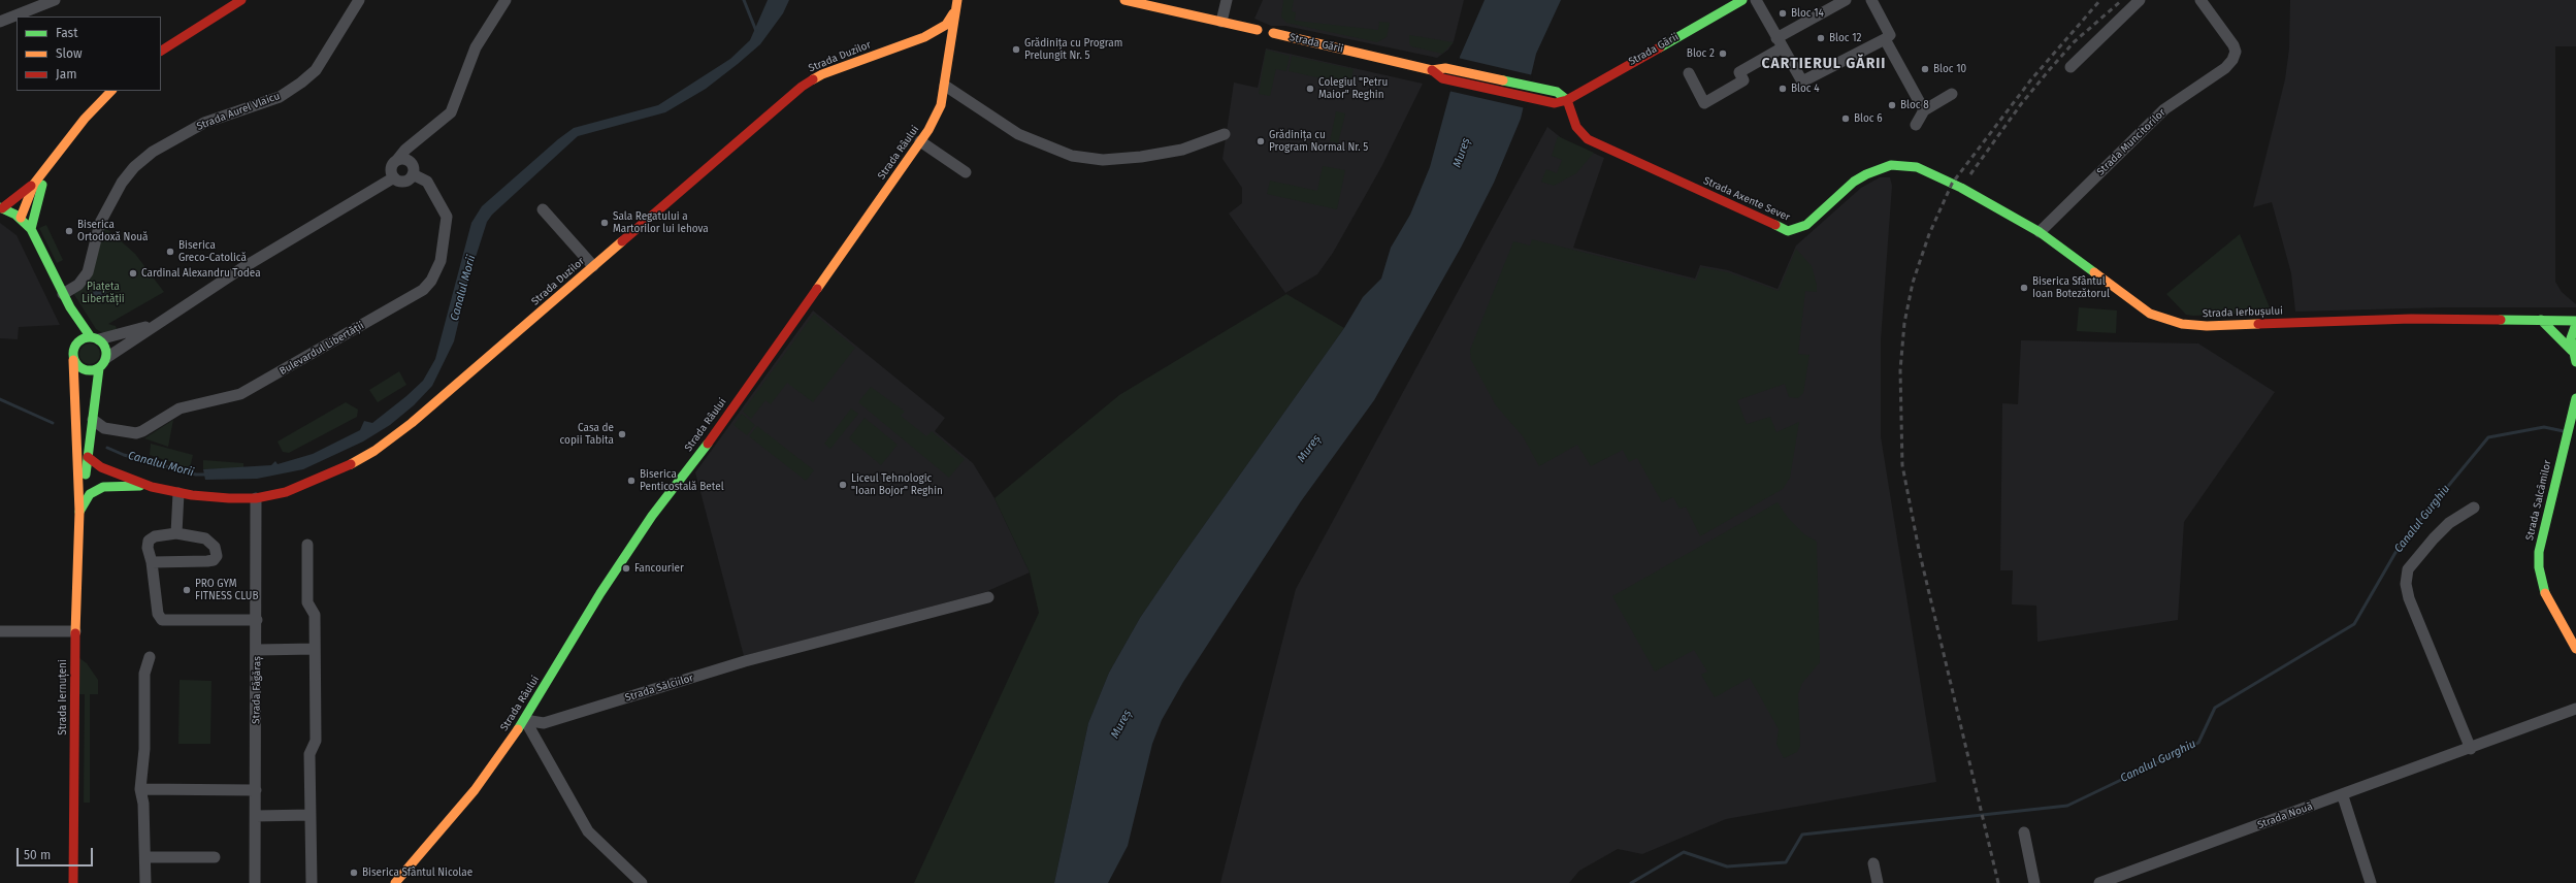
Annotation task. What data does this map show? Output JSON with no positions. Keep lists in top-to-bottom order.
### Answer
{
  "streets": {
    "main road": [
      "Strada Gării",
      "Strada Duzilor",
      "Strada Râului",
      "Strada Axente Sever",
      "Strada Ierbușului",
      "Strada Salcâmilor",
      "Strada Iernuțeni"
    ],
    "street": [
      "Strada Aurel Vlaicu",
      "Strada Muncitorilor",
      "Bulevardul Libertății",
      "Strada Sălciilor",
      "Strada Făgăraș",
      "Strada Nouă"
    ]
  },
  "crossings": [
    ["Strada Gării", "Strada Axente Sever"],
    ["Strada Duzilor", "Strada Râului"],
    ["Strada Duzilor", "Strada Făgăraș"],
    ["Strada Duzilor", "Strada Iernuțeni"],
    ["Strada Muncitorilor", "Strada Ierbușului"],
    ["Strada Râului", "Strada Sălciilor"],
    ["Strada Axente Sever", "Strada Ierbușului"],
    ["Bulevardul Libertății", "Strada Iernuțeni"]
  ],
  "districts": ["CARTIERUL GĂRII"],
  "water": ["Mureș", "Canalul Morii", "Canalul Gurghiu"],
  "parks": ["Piațeta Libertății"],
  "places": [
    "Bloc 14",
    "Bloc 12",
    "Grădinița cu Program Prelungit Nr. 5",
    "Bloc 2",
    "Bloc 10",
    "Colegiul \"Petru Maior\" Reghin",
    "Bloc 4",
    "Bloc 8",
    "Bloc 6",
    "Grădinița cu Program Normal Nr. 5",
    "Sala Regatului a Martorilor lui Iehova",
    "Biserica Ortodoxă Nouă",
    "Biserica Greco-Catolică",
    "Cardinal Alexandru Todea",
    "Biserica Sfântul Ioan Botezătorul",
    "Casa de copii Tabita",
    "Biserica Penticostală Betel",
    "Liceul Tehnologic \"Ioan Bojor\" Reghin",
    "Fancourier",
    "PRO GYM FITNESS CLUB",
    "Biserica Sfântul Nicolae"
  ],
  "legend": ["Fast", "Slow", "Jam"],
  "scale_bar": "50 m"
}
